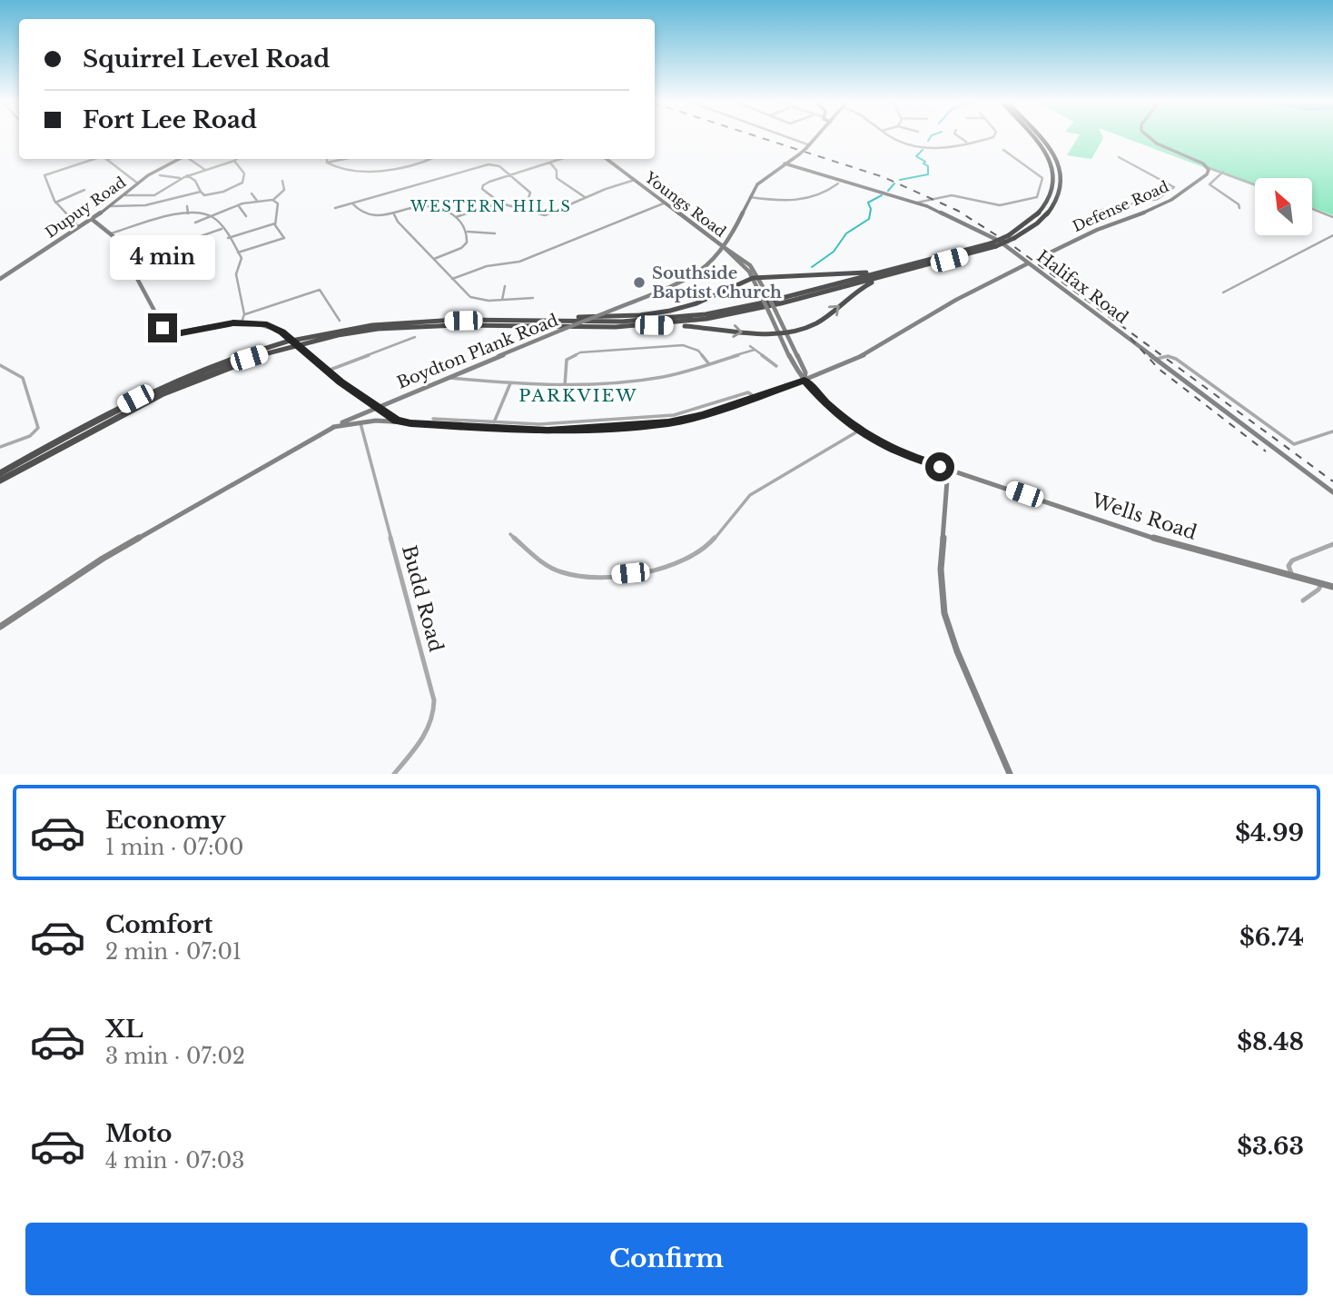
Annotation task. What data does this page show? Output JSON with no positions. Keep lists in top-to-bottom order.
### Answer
{
  "streets": {
    "street": [
      "Youngs Road",
      "Defense Road",
      "Dupuy Road",
      "Halifax Road",
      "Boydton Plank Road",
      "Wells Road",
      "Budd Road"
    ]
  },
  "crossings": [
    ["Youngs Road", "Boydton Plank Road"],
    ["Youngs Road", "Wells Road"],
    ["Halifax Road", "Boydton Plank Road"]
  ],
  "districts": ["WESTERN HILLS", "PARKVIEW"],
  "places": ["Southside Baptist Church"],
  "north": "top left",
  "page": {
    "banner": ["Squirrel Level Road", "Fort Lee Road"],
    "bubble": "4 min",
    "list": [
      {
        "name": "Economy",
        "note": "1 min · 07:00",
        "value": "$4.99"
      },
      {
        "name": "Comfort",
        "note": "2 min · 07:01",
        "value": "$6.74"
      },
      {
        "name": "XL",
        "note": "3 min · 07:02",
        "value": "$8.48"
      },
      {
        "name": "Moto",
        "note": "4 min · 07:03",
        "value": "$3.63"
      }
    ],
    "buttons": "Confirm"
  }
}
